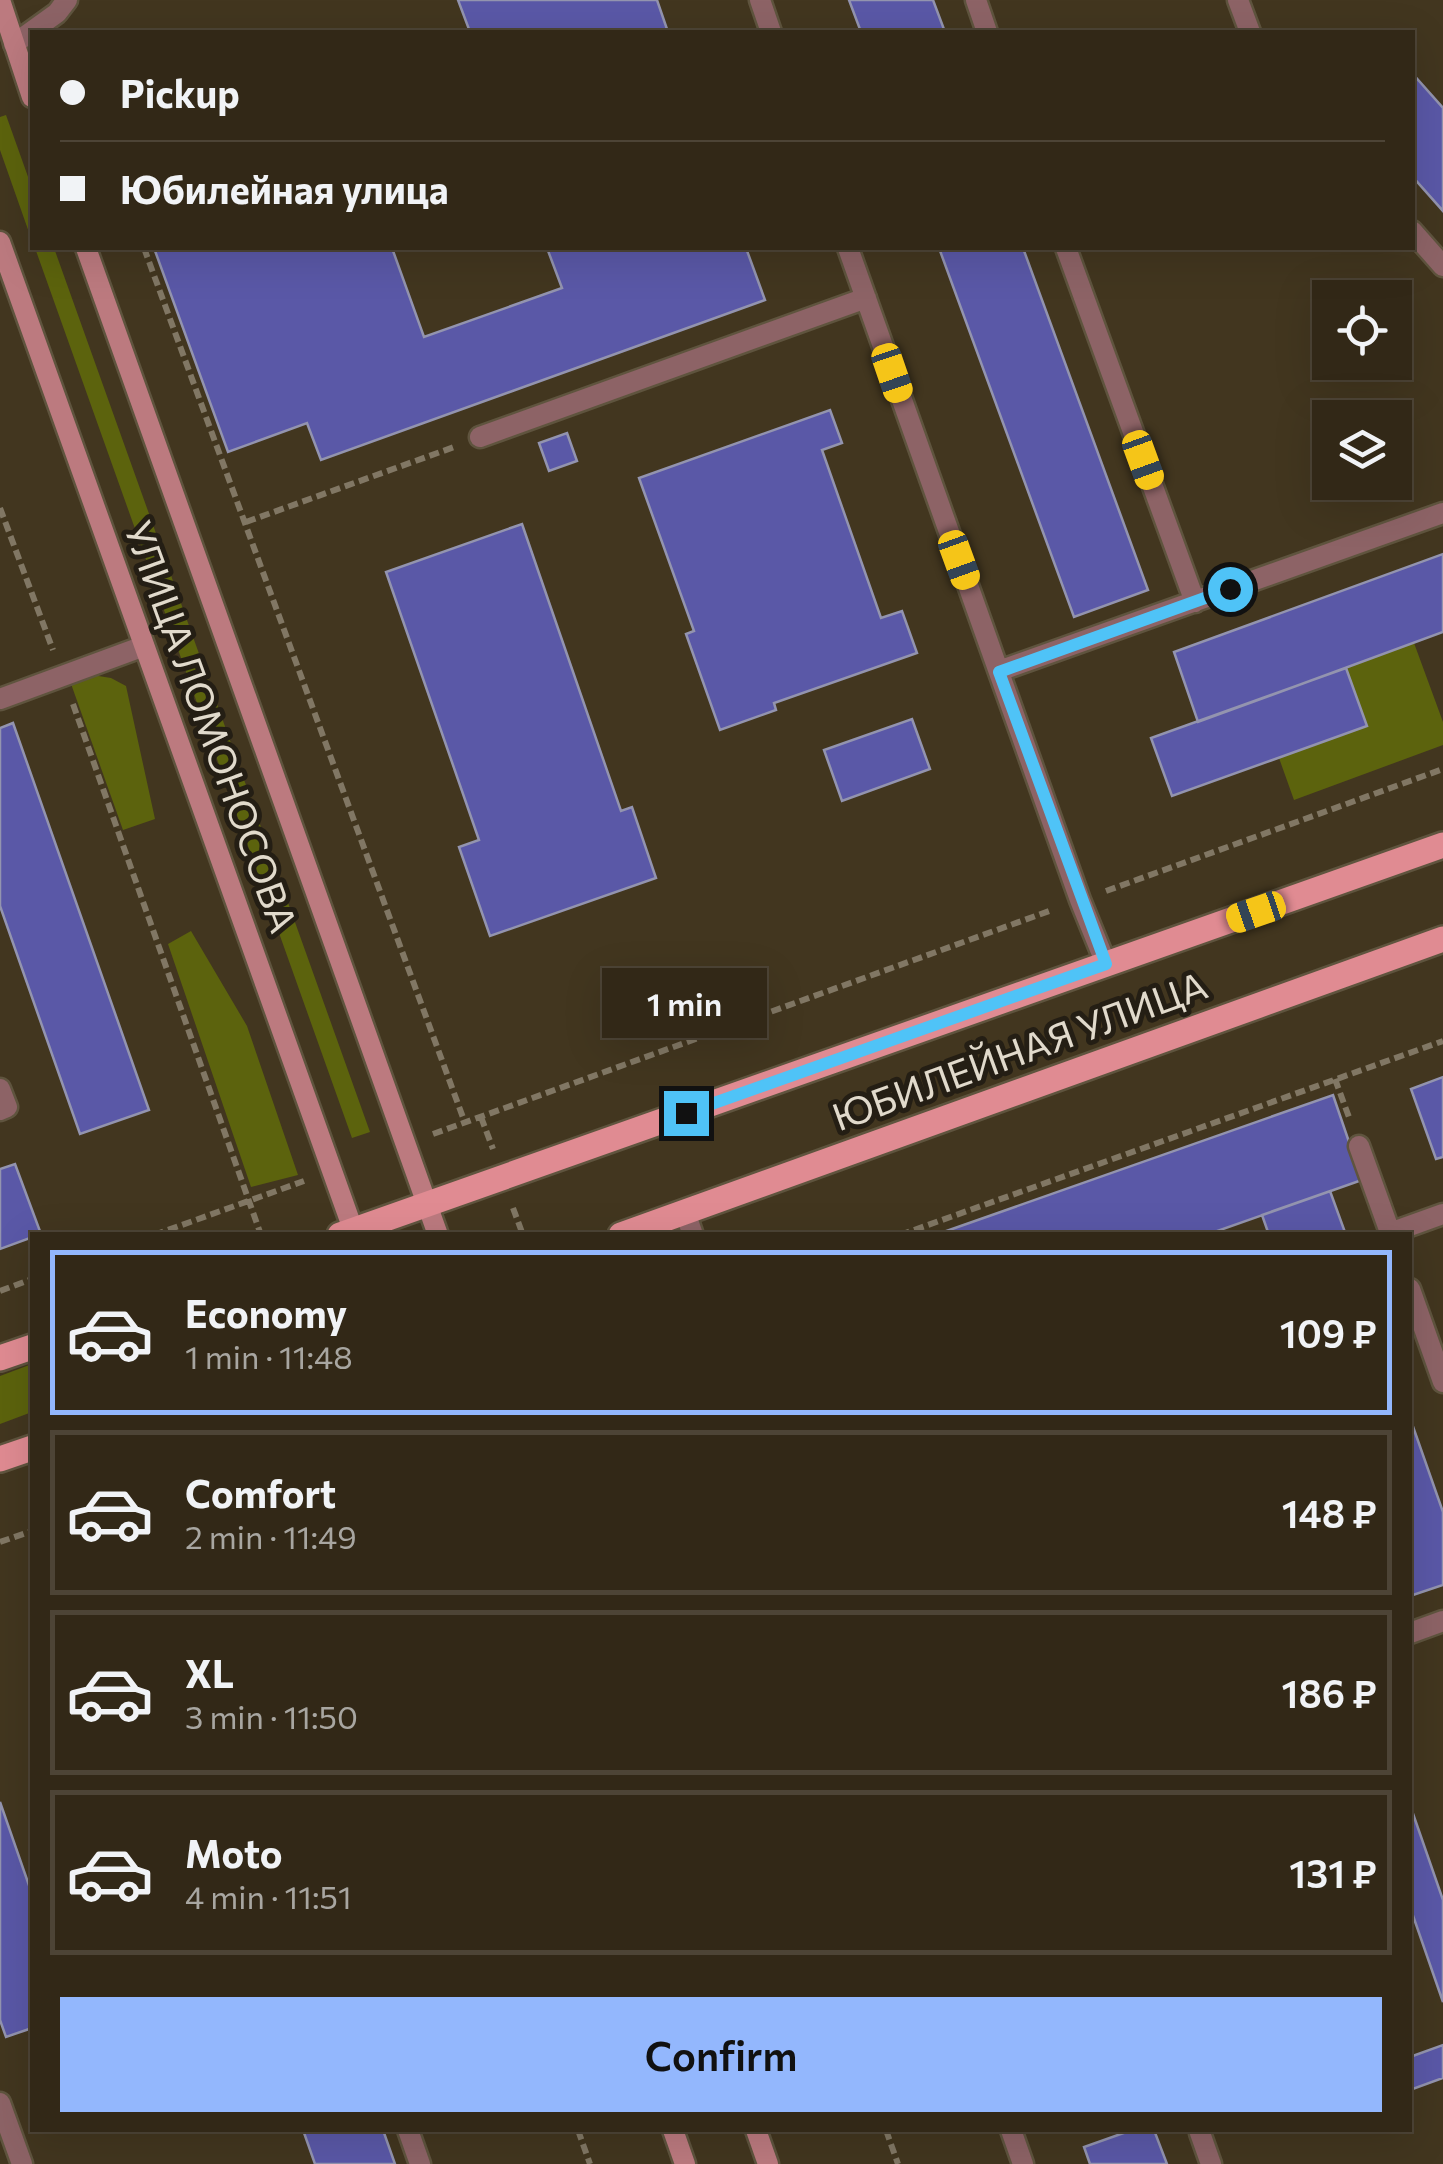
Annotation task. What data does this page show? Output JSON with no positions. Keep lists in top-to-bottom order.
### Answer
{
  "streets": {
    "main road": ["УЛИЦА ЛОМОНОСОВА", "ЮБИЛЕЙНАЯ УЛИЦА"]
  },
  "crossings": [
    ["УЛИЦА ЛОМОНОСОВА", "ЮБИЛЕЙНАЯ УЛИЦА"]
  ],
  "page": {
    "banner": ["Pickup", "Юбилейная улица"],
    "bubble": "1 min",
    "list": [
      {
        "name": "Economy",
        "note": "1 min · 11:48",
        "value": "109 ₽"
      },
      {
        "name": "Comfort",
        "note": "2 min · 11:49",
        "value": "148 ₽"
      },
      {
        "name": "XL",
        "note": "3 min · 11:50",
        "value": "186 ₽"
      },
      {
        "name": "Moto",
        "note": "4 min · 11:51",
        "value": "131 ₽"
      }
    ],
    "buttons": "Confirm"
  }
}
